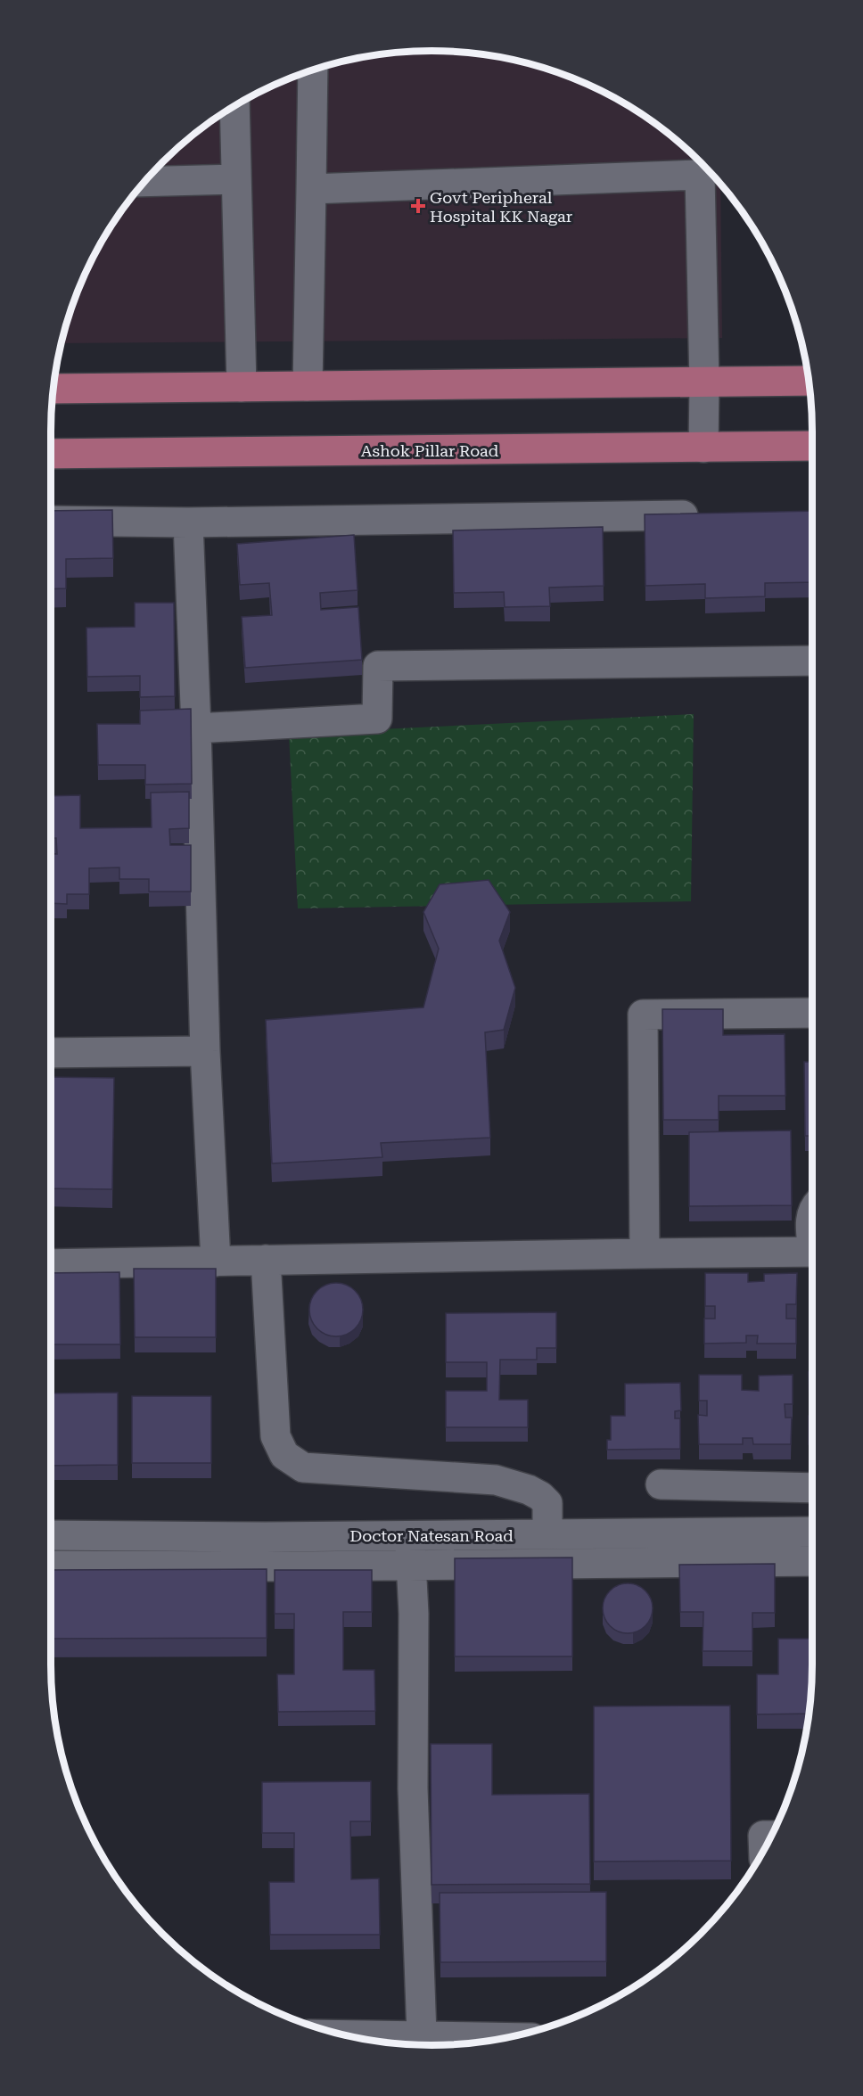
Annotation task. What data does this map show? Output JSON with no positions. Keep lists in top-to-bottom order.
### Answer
{
  "streets": {
    "main road": ["Ashok Pillar Road"],
    "street": ["Doctor Natesan Road"]
  },
  "places": {
    "health": ["Govt Peripheral Hospital KK Nagar"]
  }
}
